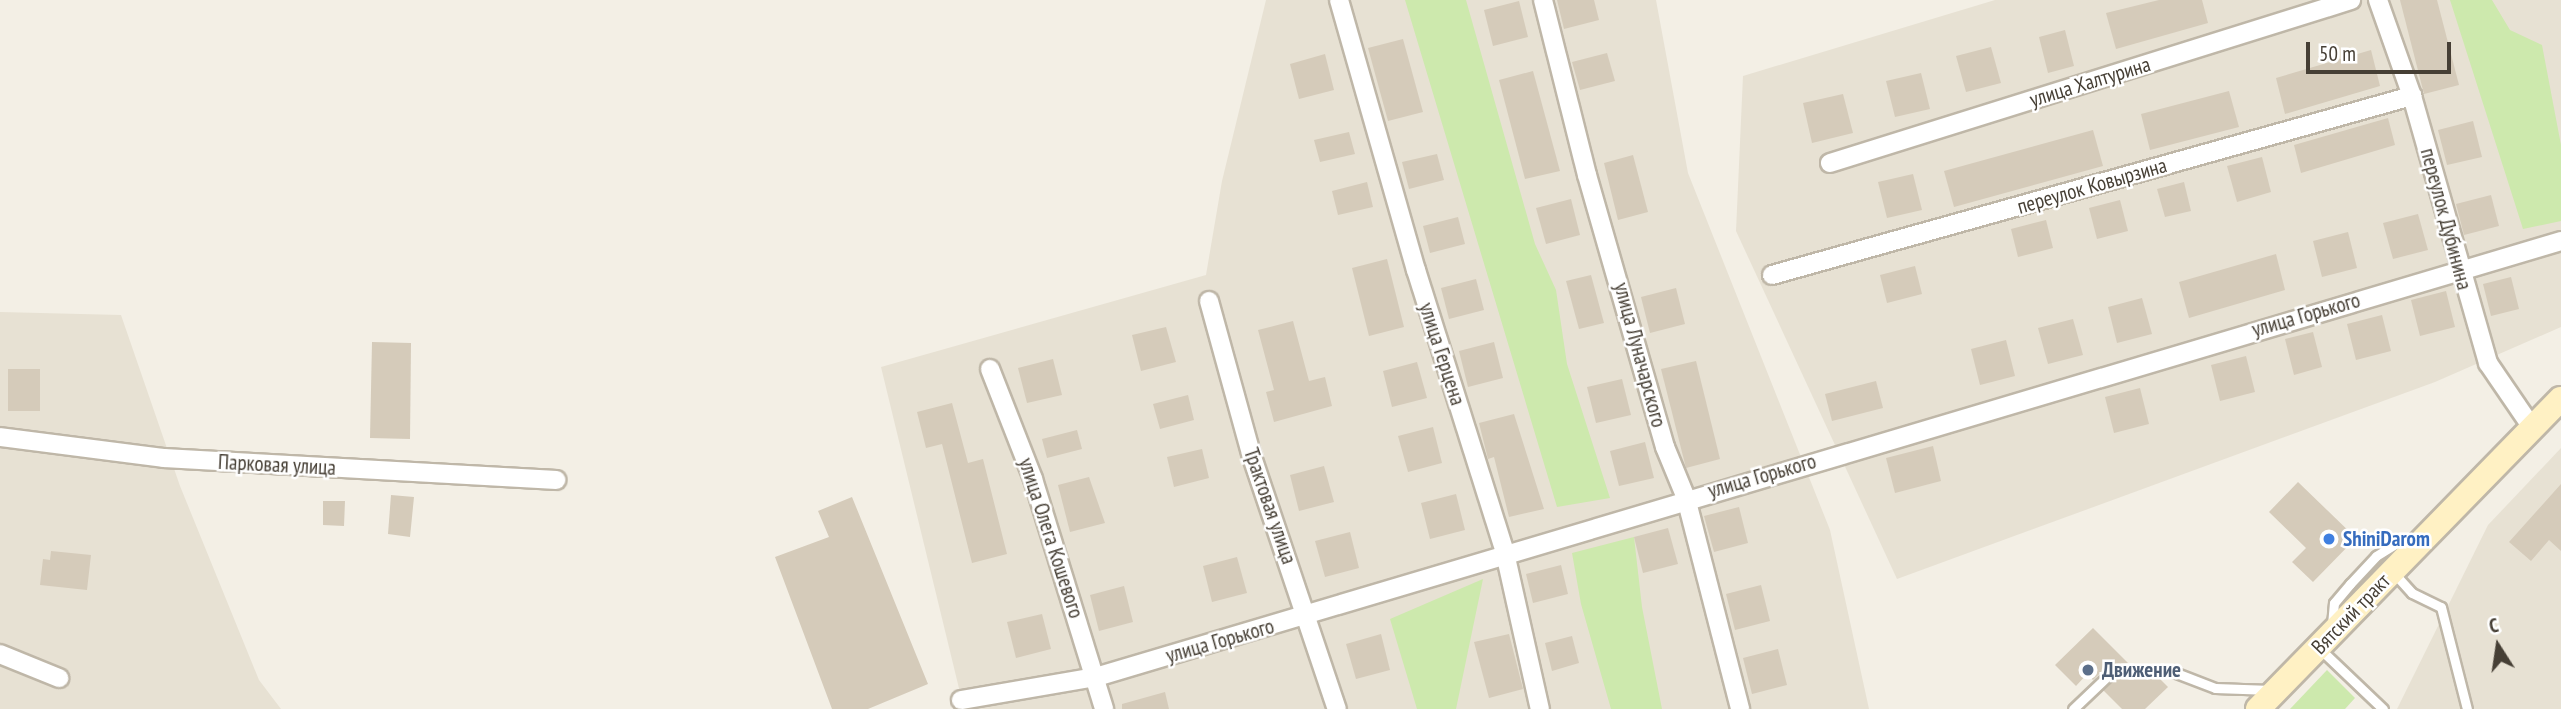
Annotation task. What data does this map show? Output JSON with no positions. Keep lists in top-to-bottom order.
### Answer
{
  "streets": {
    "main road": ["Вятский тракт"],
    "street": [
      "улица Халтурина",
      "переулок Ковырзина",
      "переулок Дубинина",
      "улица Горького",
      "улица Герцена",
      "улица Луначарского",
      "Парковая улица",
      "Трактовая улица",
      "улица Олега Кошевого"
    ]
  },
  "crossings": [
    ["переулок Ковырзина", "переулок Дубинина"],
    ["переулок Дубинина", "улица Горького"],
    ["переулок Дубинина", "Вятский тракт"],
    ["улица Горького", "улица Герцена"],
    ["улица Горького", "улица Луначарского"],
    ["улица Горького", "Трактовая улица"],
    ["улица Горького", "улица Олега Кошевого"]
  ],
  "places": ["ShiniDarom", "Движение"],
  "scale_bar": "50 m",
  "north": "top"
}
